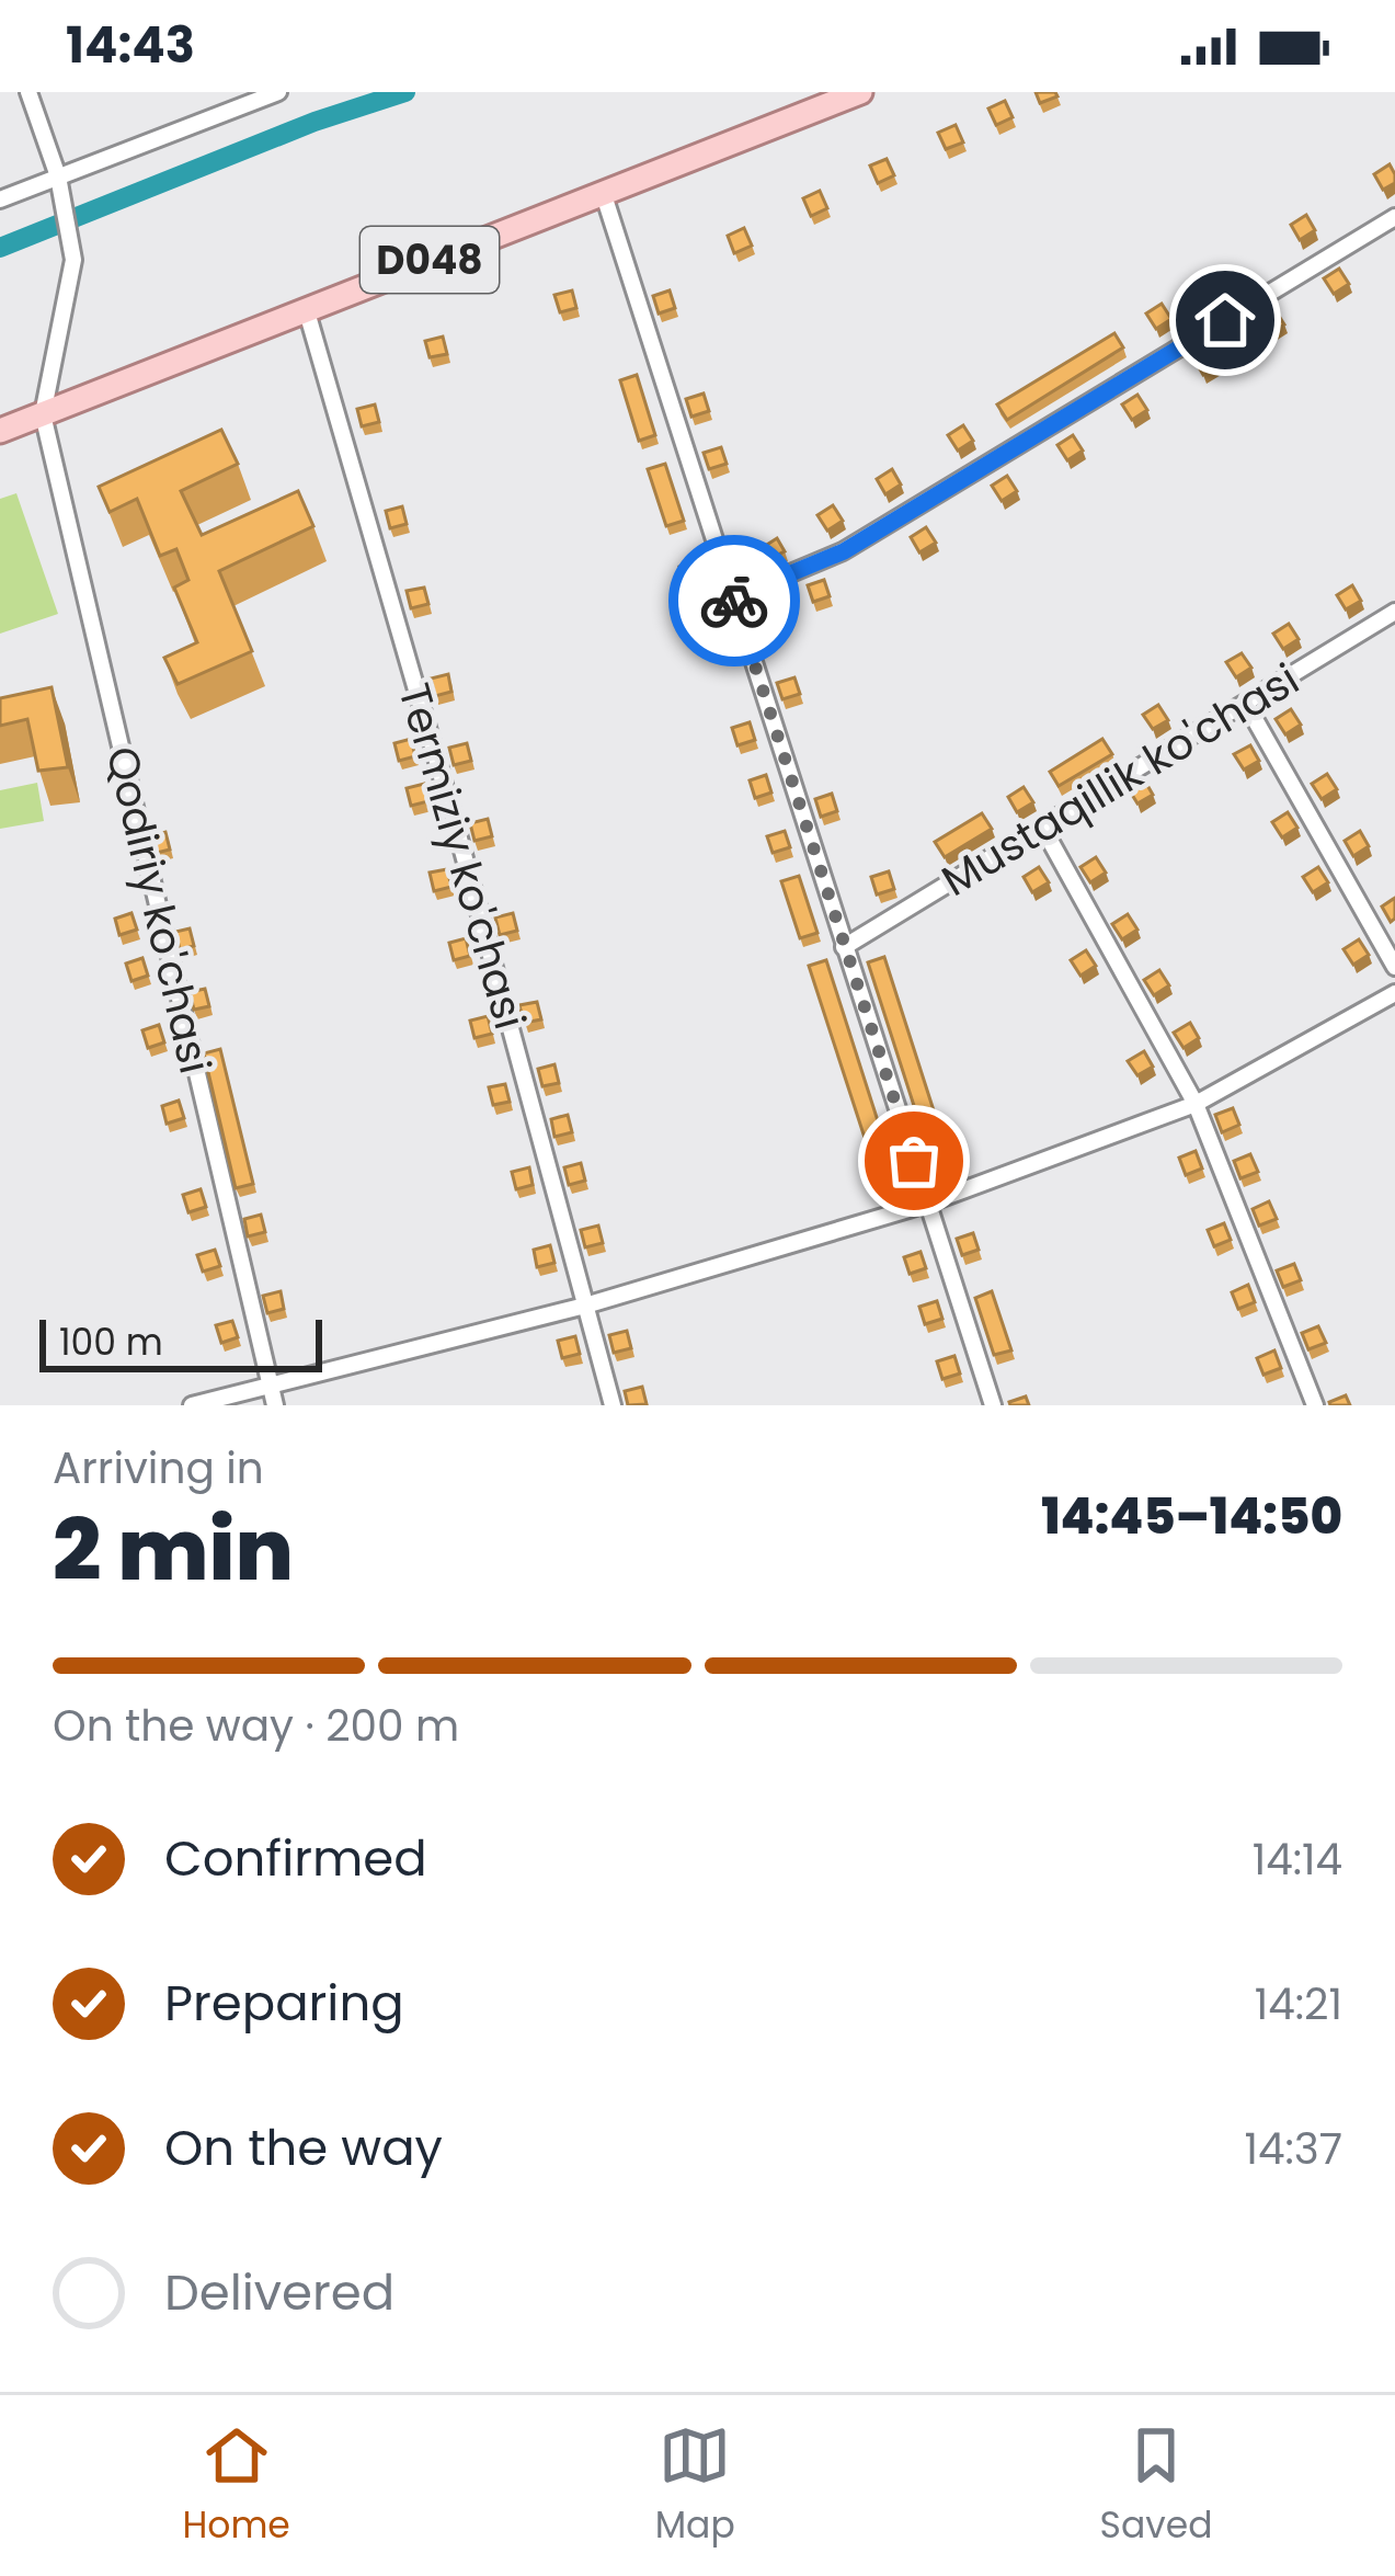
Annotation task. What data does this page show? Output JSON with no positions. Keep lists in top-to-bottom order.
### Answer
{
  "streets": {
    "main road": ["D048"],
    "street": ["Mustaqillik ko'chasi", "Termiziy ko'chasi", "Qodiriy ko'chasi"]
  },
  "crossings": [
    ["D048", "Termiziy ko'chasi"],
    ["D048", "Qodiriy ko'chasi"]
  ],
  "scale_bar": "100 m",
  "page": {
    "status": "14:43",
    "scale": "100 m",
    "heading": ["2 min", "Arriving in", "14:45–14:50"],
    "bar": "On the way · 200 m",
    "list": [
      ["Confirmed", "14:14"],
      ["Preparing", "14:21"],
      ["On the way", "14:37"],
      "Delivered"
    ],
    "tabs": ["Home", "Map", "Saved"]
  }
}
